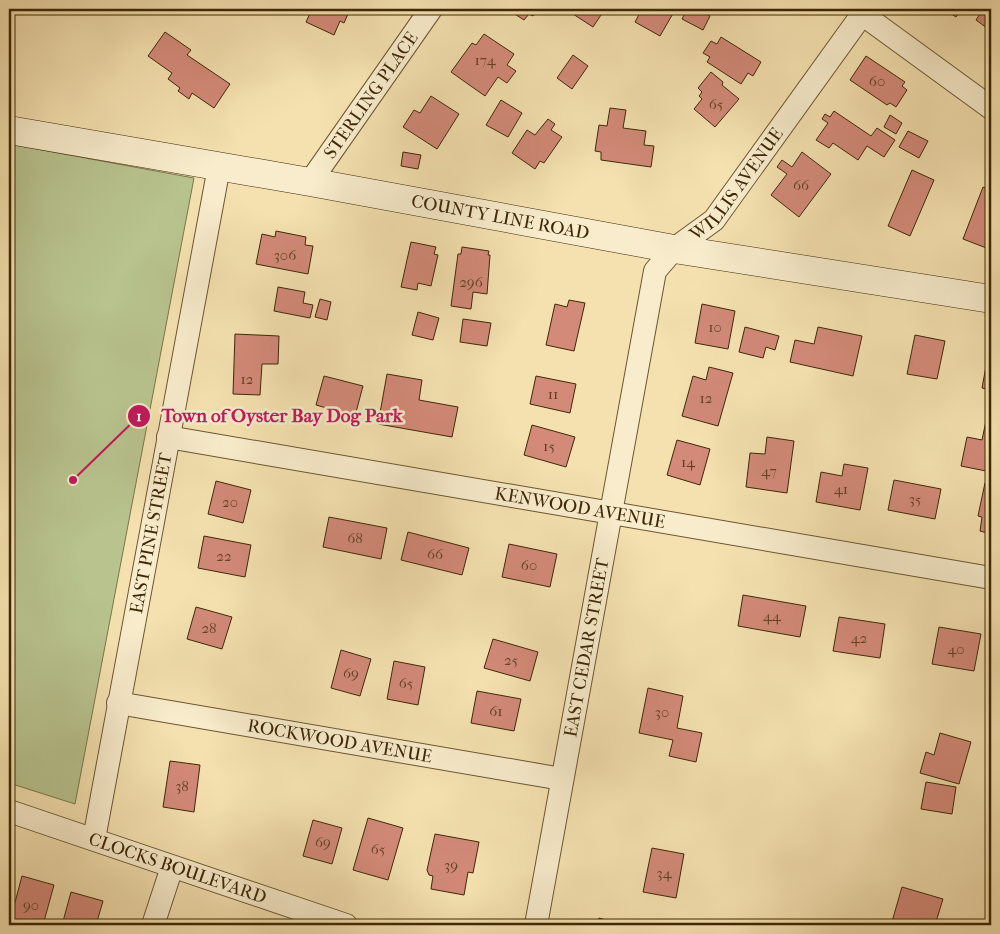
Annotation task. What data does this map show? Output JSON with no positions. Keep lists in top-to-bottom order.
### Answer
{
  "streets": {
    "main road": ["COUNTY LINE ROAD"],
    "street": [
      "STERLING PLACE",
      "WILLIS AVENUE",
      "KENWOOD AVENUE",
      "EAST PINE STREET",
      "EAST CEDAR STREET",
      "ROCKWOOD AVENUE",
      "CLOCKS BOULEVARD"
    ]
  },
  "crossings": [
    ["STERLING PLACE", "COUNTY LINE ROAD"],
    ["WILLIS AVENUE", "COUNTY LINE ROAD"],
    ["WILLIS AVENUE", "EAST CEDAR STREET"],
    ["COUNTY LINE ROAD", "EAST PINE STREET"],
    ["KENWOOD AVENUE", "EAST PINE STREET"],
    ["KENWOOD AVENUE", "EAST CEDAR STREET"],
    ["EAST PINE STREET", "ROCKWOOD AVENUE"],
    ["EAST PINE STREET", "CLOCKS BOULEVARD"],
    ["EAST CEDAR STREET", "ROCKWOOD AVENUE"]
  ],
  "places": ["Town of Oyster Bay Dog Park"],
  "house_numbers": [
    "174",
    "60",
    "65",
    "66",
    "306",
    "296",
    "10",
    "12",
    "11",
    "12",
    "15",
    "14",
    "47",
    "41",
    "35",
    "20",
    "68",
    "66",
    "22",
    "60",
    "44",
    "28",
    "42",
    "40",
    "25",
    "69",
    "65",
    "61",
    "30",
    "38",
    "69",
    "65",
    "39",
    "34",
    "90"
  ]
}
